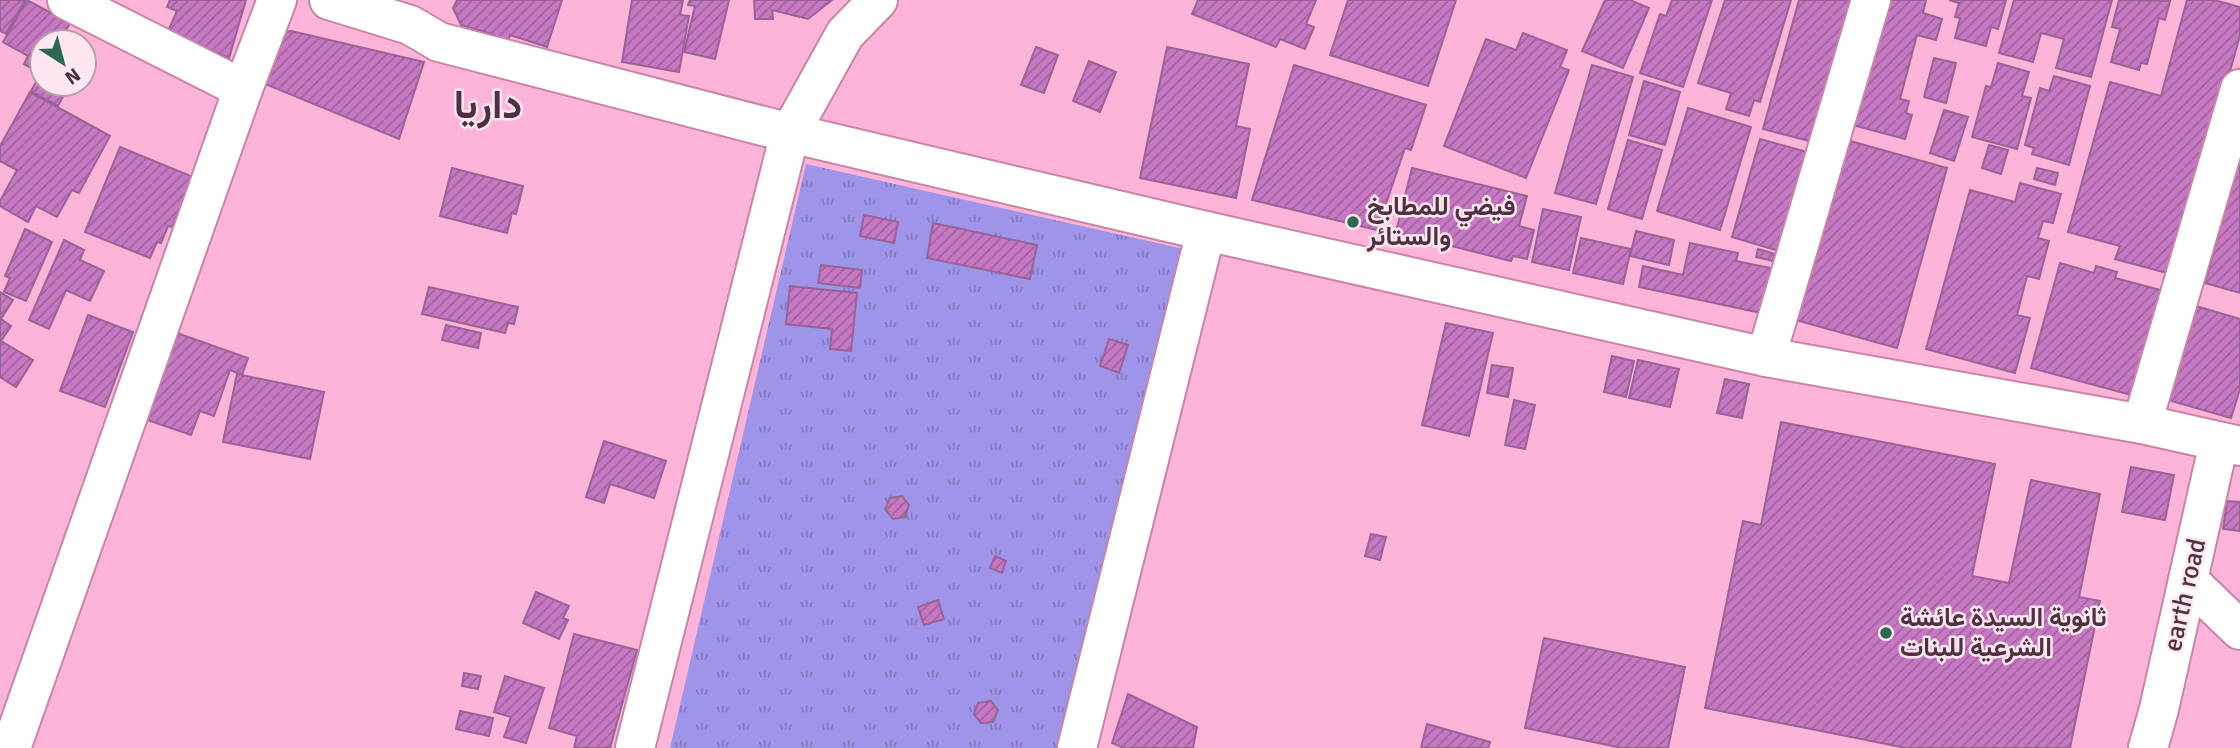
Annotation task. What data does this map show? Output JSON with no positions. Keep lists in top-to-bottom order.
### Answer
{
  "streets": {
    "street": ["earth road"]
  },
  "districts": ["داريا"],
  "places": ["فيضي للمطابخ والستائر", "ثانوية السيدة عائشة الشرعية للبنات"],
  "north": "bottom right"
}
